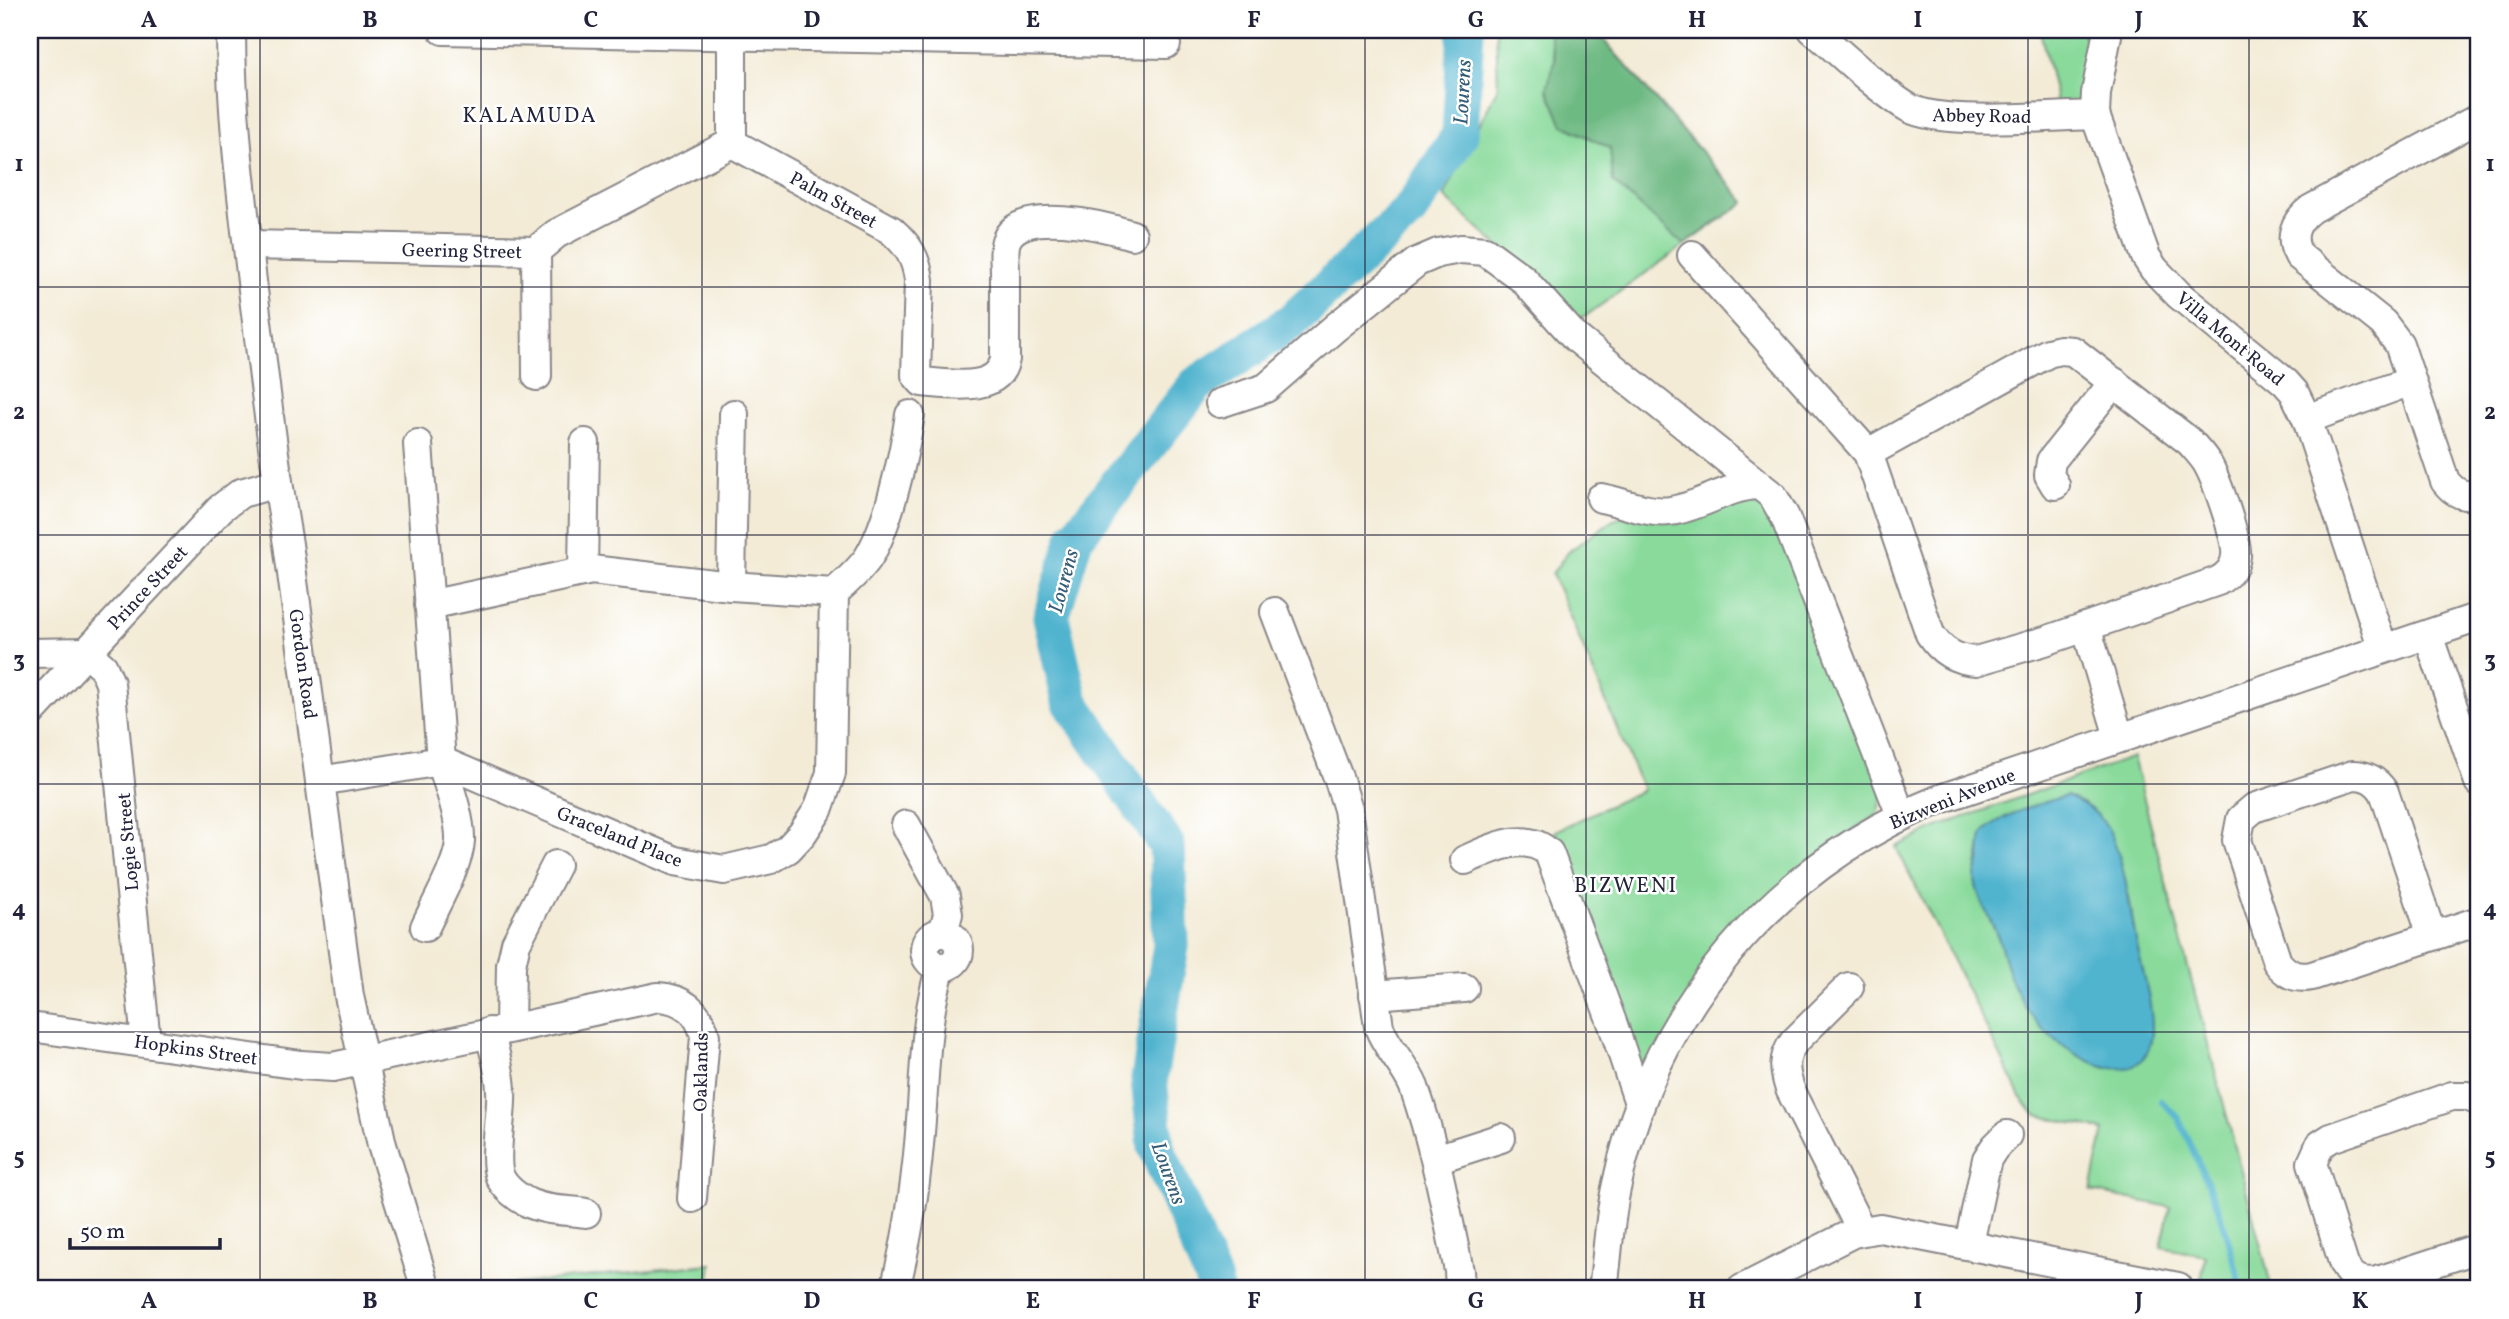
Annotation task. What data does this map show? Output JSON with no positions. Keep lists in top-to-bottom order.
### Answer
{
  "streets": {
    "street": [
      "Abbey Road",
      "Palm Street",
      "Geering Street",
      "Villa Mont Road",
      "Prince Street",
      "Gordon Road",
      "Bizweni Avenue",
      "Graceland Place",
      "Logie Street",
      "Hopkins Street",
      "Oaklands"
    ]
  },
  "crossings": [
    ["Abbey Road", "Villa Mont Road"],
    ["Palm Street", "Geering Street"],
    ["Geering Street", "Gordon Road"],
    ["Villa Mont Road", "Bizweni Avenue"],
    ["Prince Street", "Gordon Road"],
    ["Prince Street", "Logie Street"],
    ["Gordon Road", "Hopkins Street"],
    ["Gordon Road", "Oaklands"],
    ["Logie Street", "Hopkins Street"],
    ["Hopkins Street", "Oaklands"]
  ],
  "districts": ["KALAMUDA", "BIZWENI"],
  "water": ["Lourens"],
  "scale_bar": "50 m",
  "grid": {
    "columns": [
      "A",
      "B",
      "C",
      "D",
      "E",
      "F",
      "G",
      "H",
      "I",
      "J",
      "K"
    ],
    "rows": [
      "1",
      "2",
      "3",
      "4",
      "5"
    ]
  }
}
